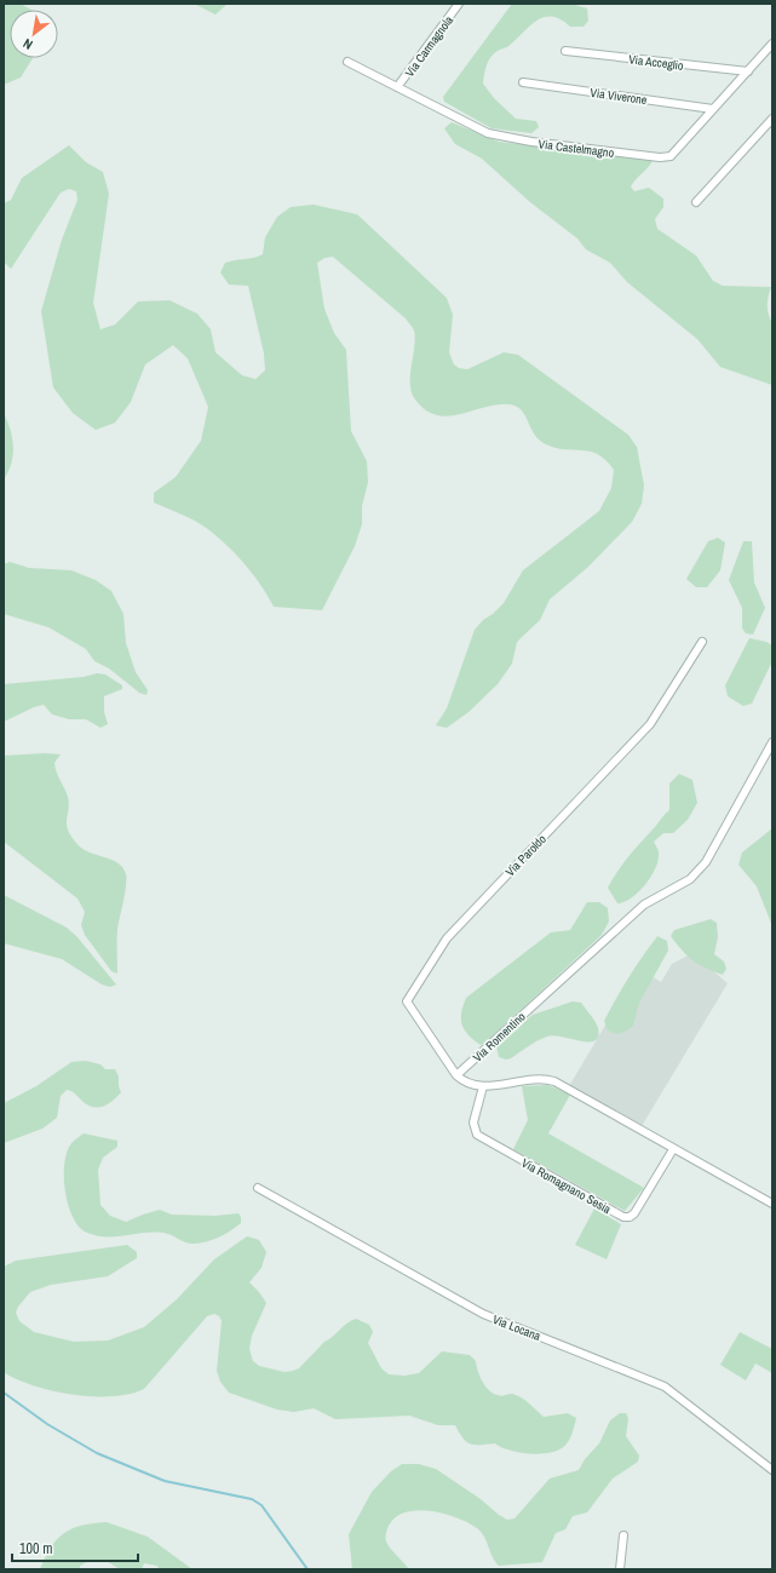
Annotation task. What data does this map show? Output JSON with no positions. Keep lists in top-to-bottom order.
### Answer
{
  "streets": {
    "street": [
      "Via Carmagnola",
      "Via Acceglio",
      "Via Viverone",
      "Via Castelmagno",
      "Via Paroldo",
      "Via Romentino",
      "Via Romagnano Sesia",
      "Via Locana"
    ]
  },
  "crossings": [
    ["Via Carmagnola", "Via Castelmagno"],
    ["Via Acceglio", "Via Castelmagno"],
    ["Via Viverone", "Via Castelmagno"],
    ["Via Paroldo", "Via Romentino"]
  ],
  "scale_bar": "100 m",
  "north": "bottom left"
}
